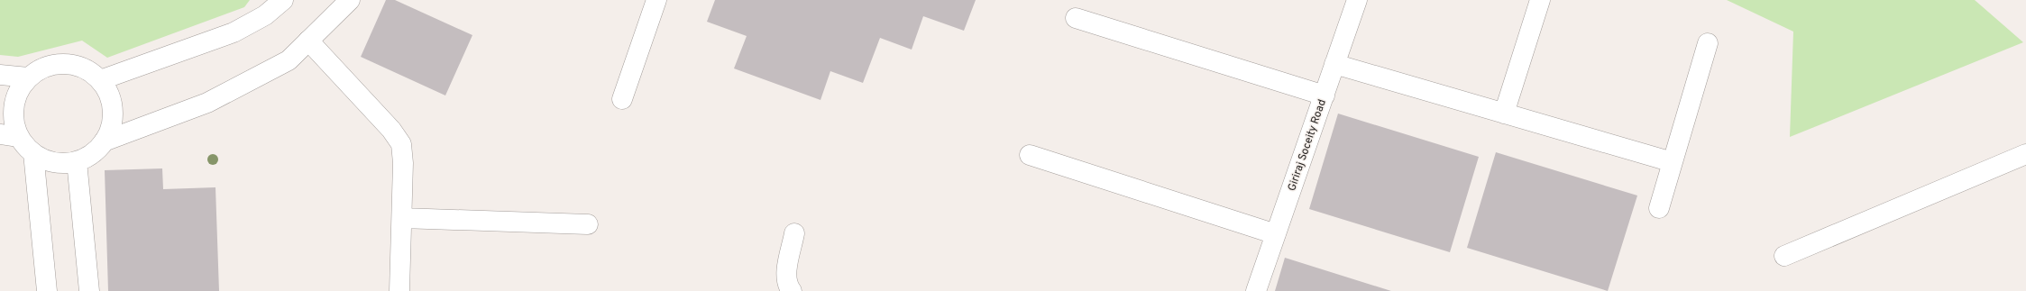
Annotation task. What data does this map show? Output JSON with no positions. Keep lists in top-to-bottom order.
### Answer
{
  "streets": {
    "street": ["Giriraj Soceity Road"]
  }
}
